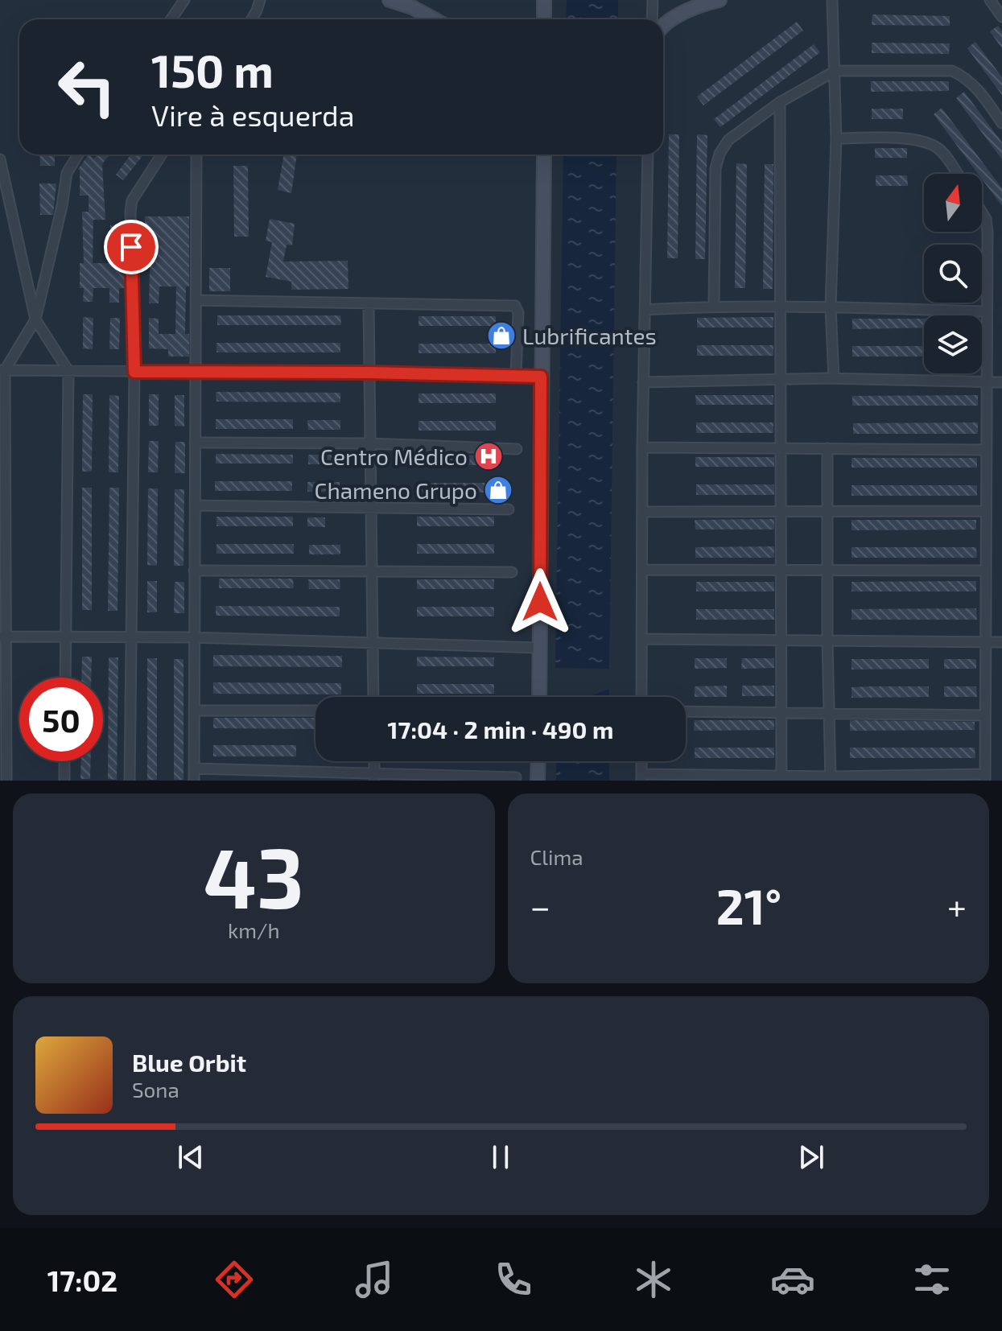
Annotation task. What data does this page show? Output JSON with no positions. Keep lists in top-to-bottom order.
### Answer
{
  "places": {
    "shop": ["Lubrificantes", "Chameno Grupo"],
    "hospital": ["Centro Médico"]
  },
  "north": "top",
  "page": {
    "turn": ["150 m", "Vire à esquerda"],
    "limit": "50",
    "trip": "17:04 · 2 min · 490 m",
    "tile": [
      ["43", "km/h"],
      "Clima"
    ],
    "heat": ["−", "21°", "+"],
    "song": ["Blue Orbit", "Sona"],
    "tabs": "17:02"
  }
}
